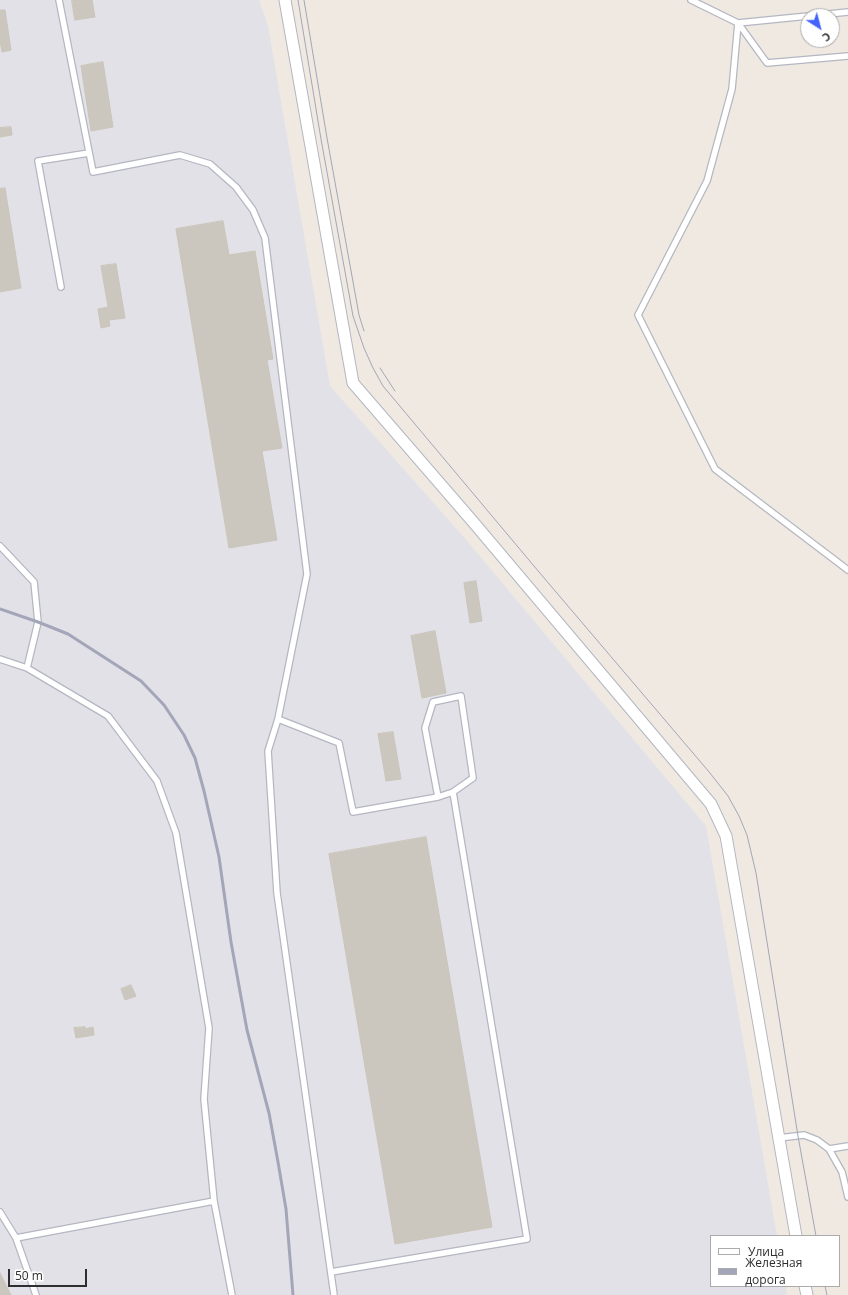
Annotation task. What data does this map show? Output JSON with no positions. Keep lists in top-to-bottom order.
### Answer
{
  "legend": ["Улица", "Железная дорога"],
  "scale_bar": "50 m",
  "north": "bottom right"
}
